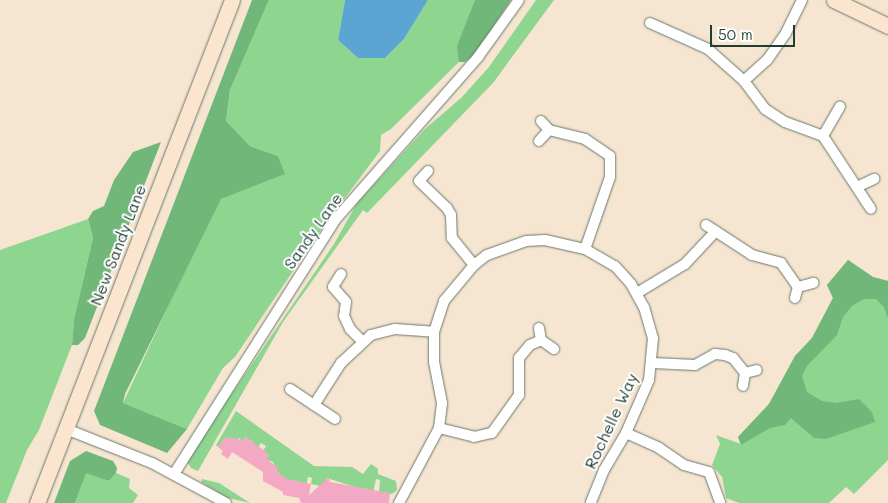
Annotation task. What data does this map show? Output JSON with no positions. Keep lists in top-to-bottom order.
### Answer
{
  "streets": {
    "street": ["Sandy Lane", "New Sandy Lane", "Rochelle Way"]
  },
  "scale_bar": "50 m"
}
